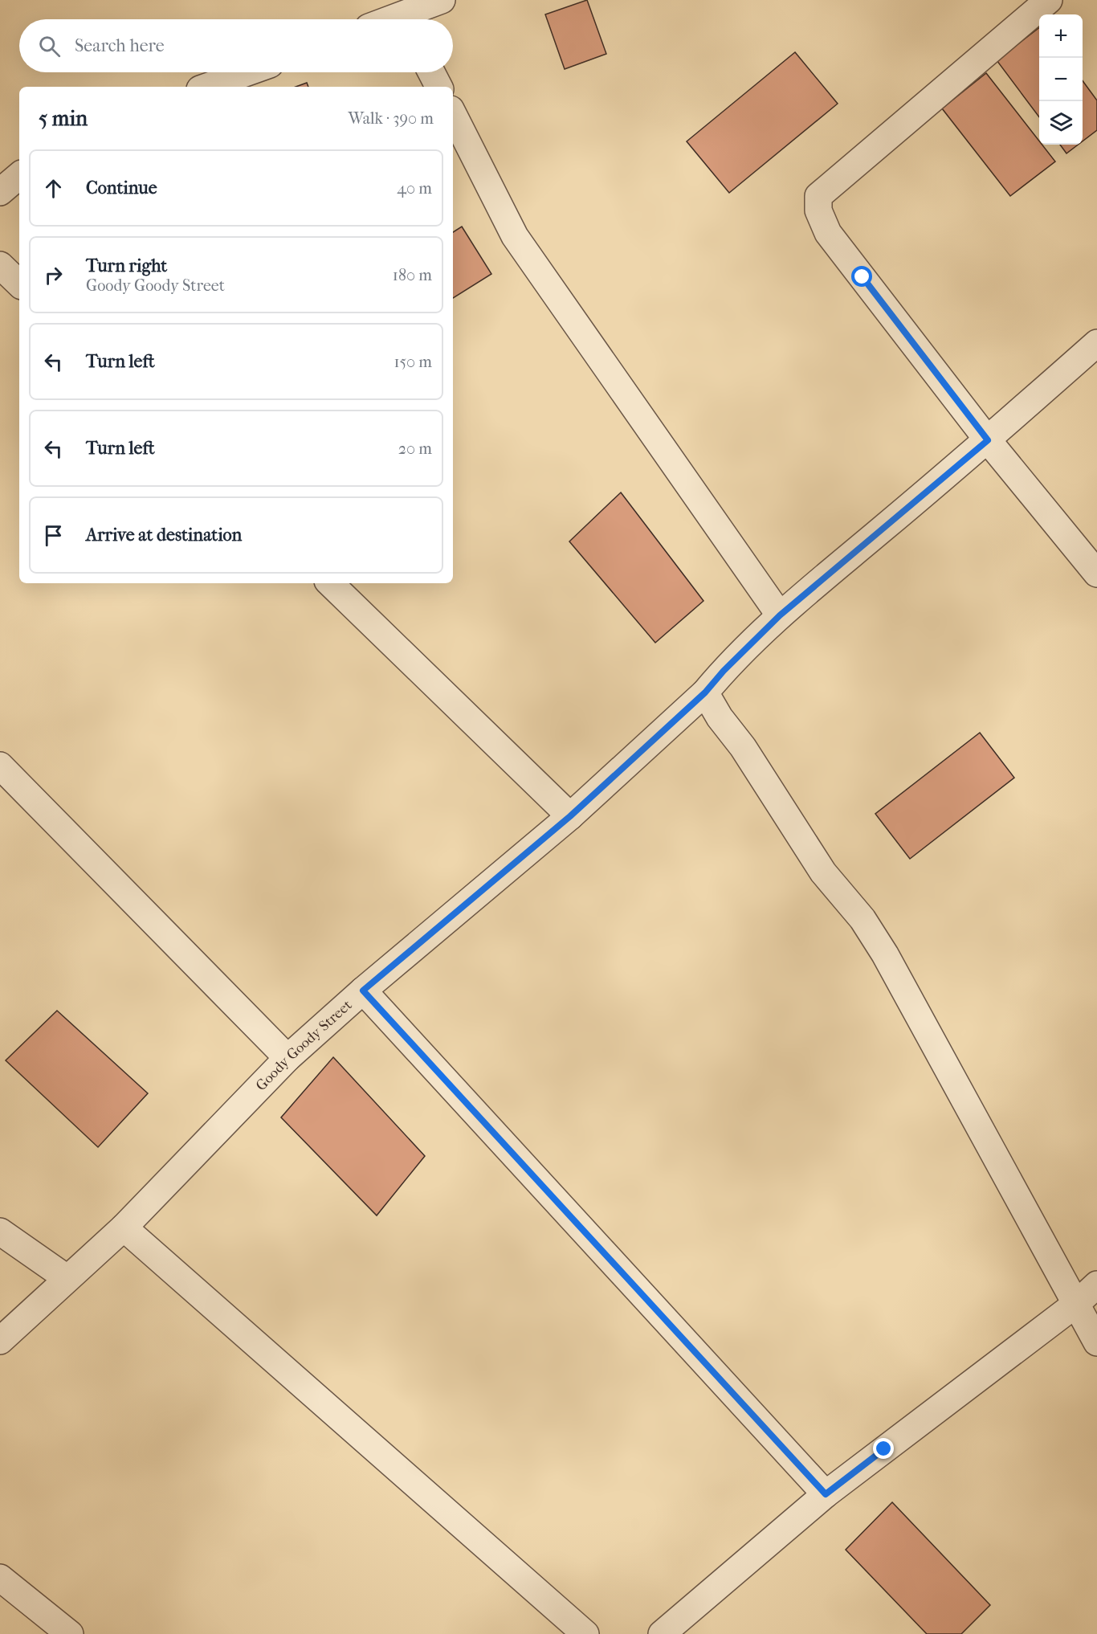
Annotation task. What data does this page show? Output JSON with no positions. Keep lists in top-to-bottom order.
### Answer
{
  "streets": {
    "street": ["Goody Goody Street"]
  },
  "page": {
    "map_buttons": ["+", "−"],
    "search": "Search here",
    "heading": ["5 min", "Walk · 390 m"],
    "list": [
      ["Continue", "40 m"],
      ["Turn right", "Goody Goody Street", "180 m"],
      ["Turn left", "150 m"],
      ["Turn left", "20 m"],
      "Arrive at destination"
    ]
  }
}
